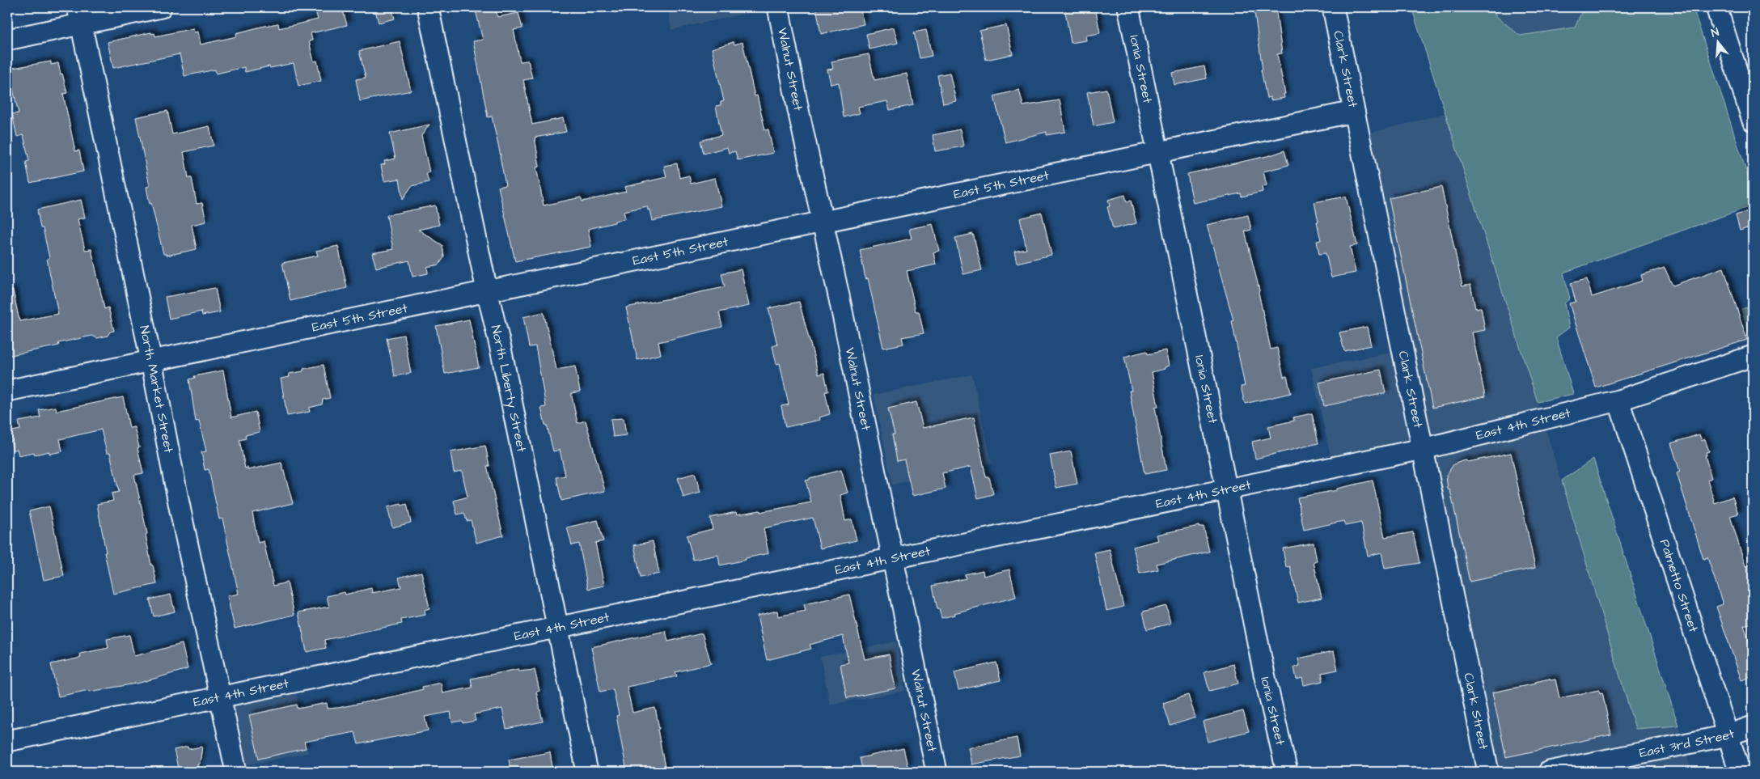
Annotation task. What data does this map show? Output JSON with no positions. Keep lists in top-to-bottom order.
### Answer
{
  "streets": {
    "street": [
      "Walnut Street",
      "Ionia Street",
      "Clark Street",
      "East 5th Street",
      "North Liberty Street",
      "North Market Street",
      "East 4th Street",
      "Palmetto Street",
      "East 3rd Street"
    ]
  },
  "crossings": [
    ["Walnut Street", "East 5th Street"],
    ["Walnut Street", "East 4th Street"],
    ["Ionia Street", "East 5th Street"],
    ["Ionia Street", "East 4th Street"],
    ["Clark Street", "East 5th Street"],
    ["Clark Street", "East 4th Street"],
    ["East 5th Street", "North Liberty Street"],
    ["East 5th Street", "North Market Street"],
    ["North Liberty Street", "East 4th Street"],
    ["North Market Street", "East 4th Street"],
    ["East 4th Street", "Palmetto Street"],
    ["Palmetto Street", "East 3rd Street"]
  ],
  "north": "top"
}
